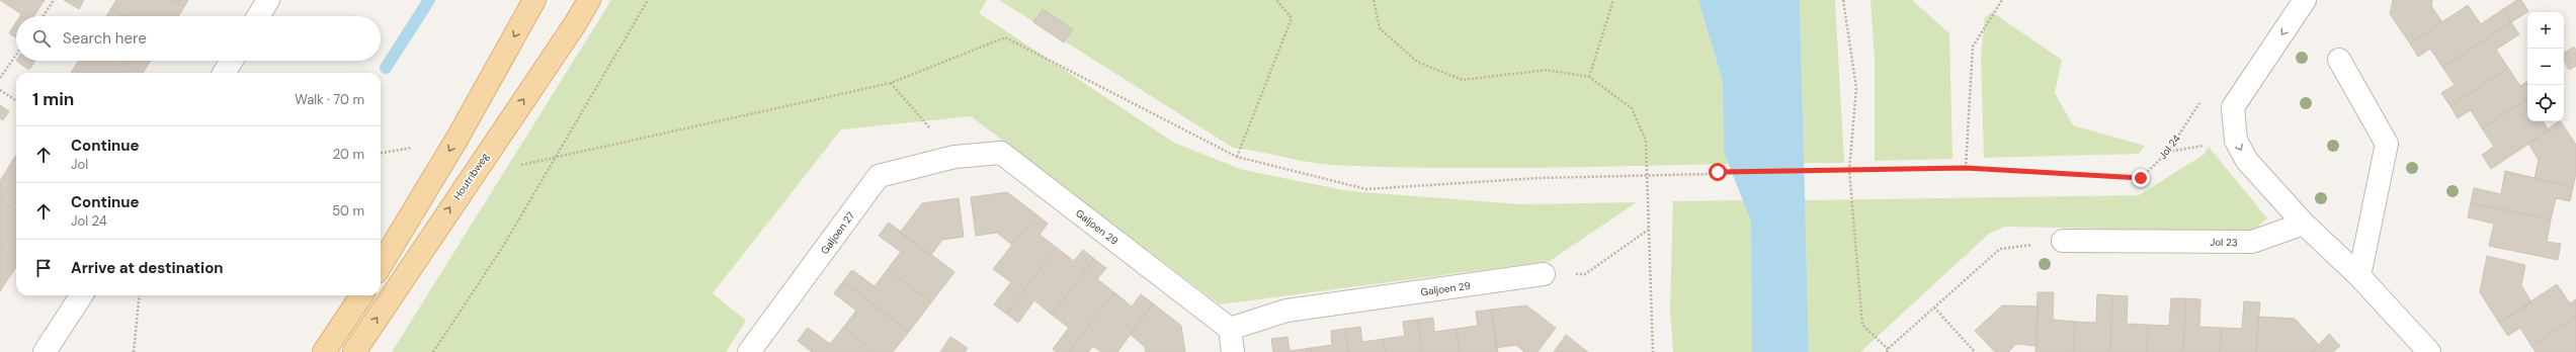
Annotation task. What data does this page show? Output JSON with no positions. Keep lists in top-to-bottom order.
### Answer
{
  "streets": {
    "main road": ["Houtribweg"],
    "street": ["Galjoen 29", "Galjoen 27", "Jol 23"],
    "path": ["Jol 24"]
  },
  "crossings": [
    ["Galjoen 29", "Galjoen 27"]
  ],
  "page": {
    "map_buttons": ["+", "−"],
    "search": "Search here",
    "heading": ["1 min", "Walk · 70 m"],
    "list": [
      ["Continue", "Jol", "20 m"],
      ["Continue", "Jol 24", "50 m"],
      "Arrive at destination"
    ]
  }
}
